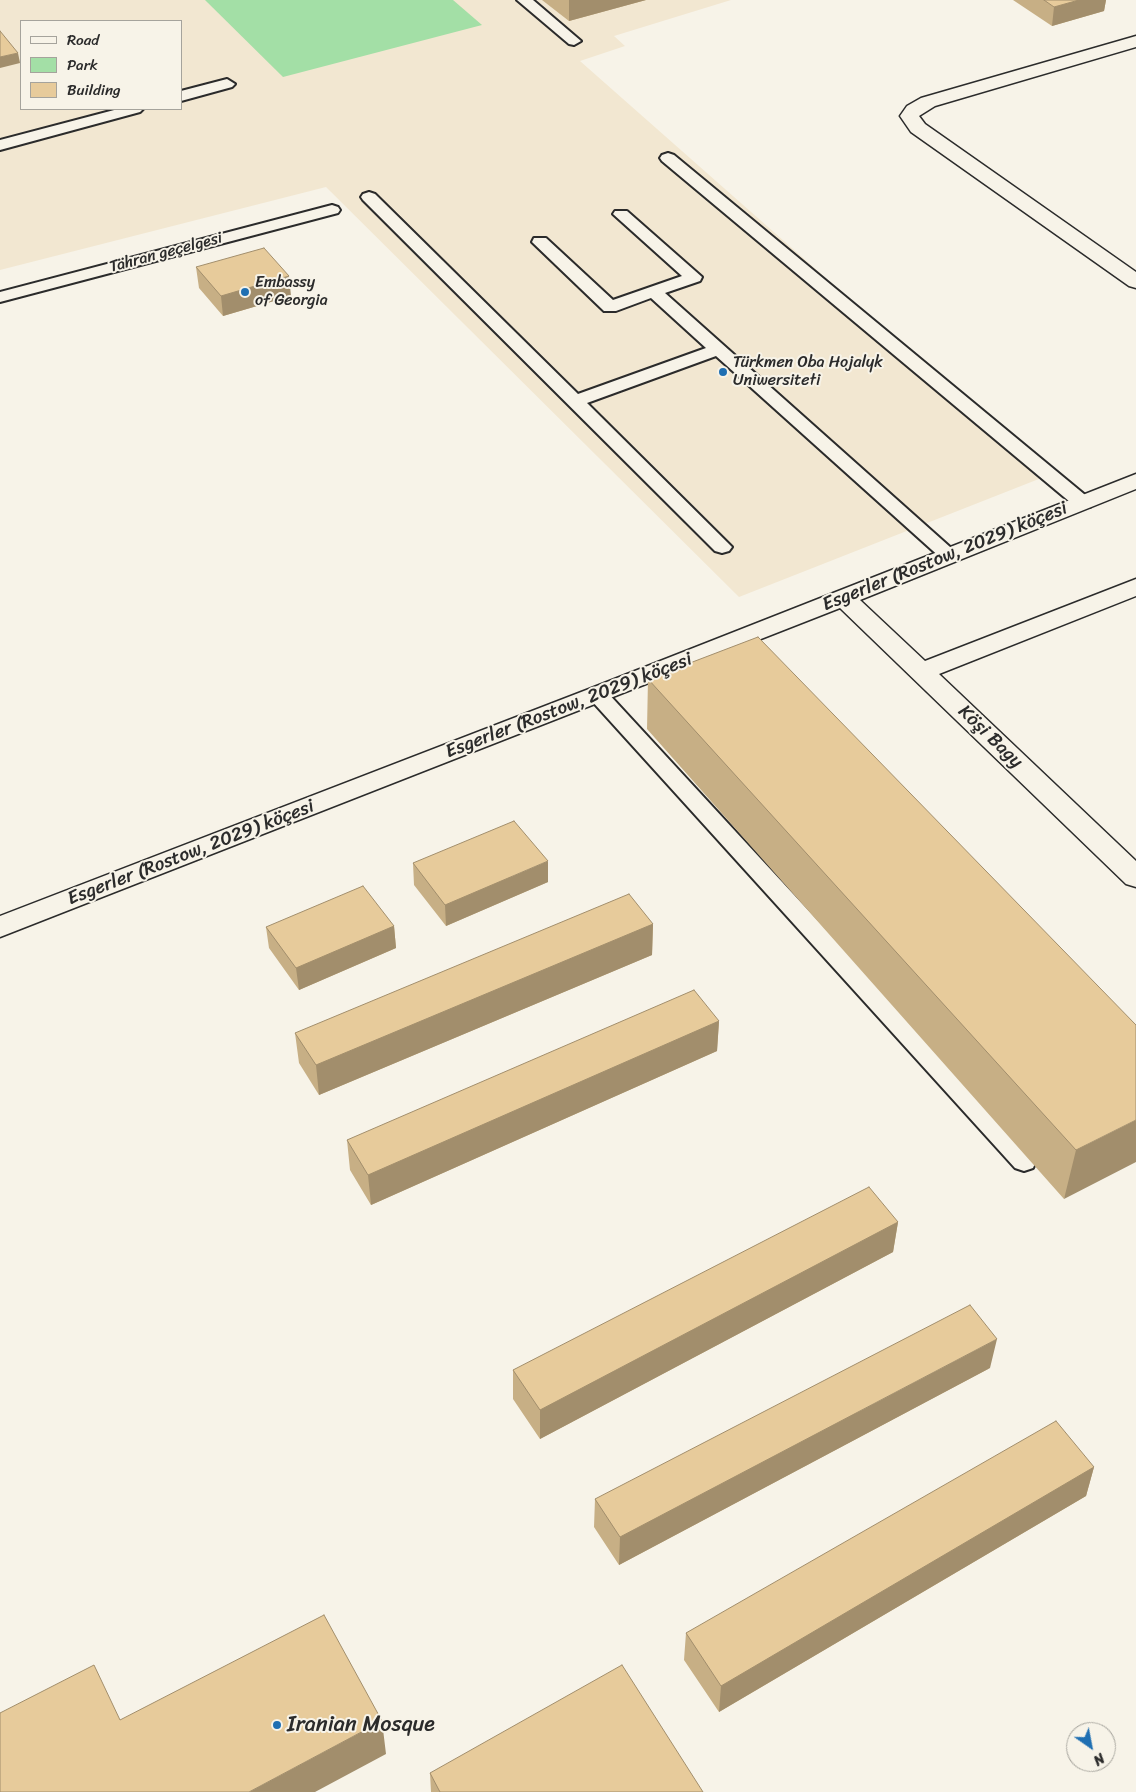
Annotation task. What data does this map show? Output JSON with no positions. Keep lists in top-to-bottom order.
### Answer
{
  "streets": {
    "street": ["Esgerler (Rostow, 2029) köçesi", "Köşi Bagy"],
    "lane": ["Tähran geçelgesi"]
  },
  "crossings": [
    ["Esgerler (Rostow, 2029) köçesi", "Köşi Bagy"]
  ],
  "places": ["Embassy of Georgia", "Türkmen Oba Hojalyk Uniwersiteti", "Iranian Mosque"],
  "legend": ["Road", "Park", "Building"],
  "north": "bottom right"
}
